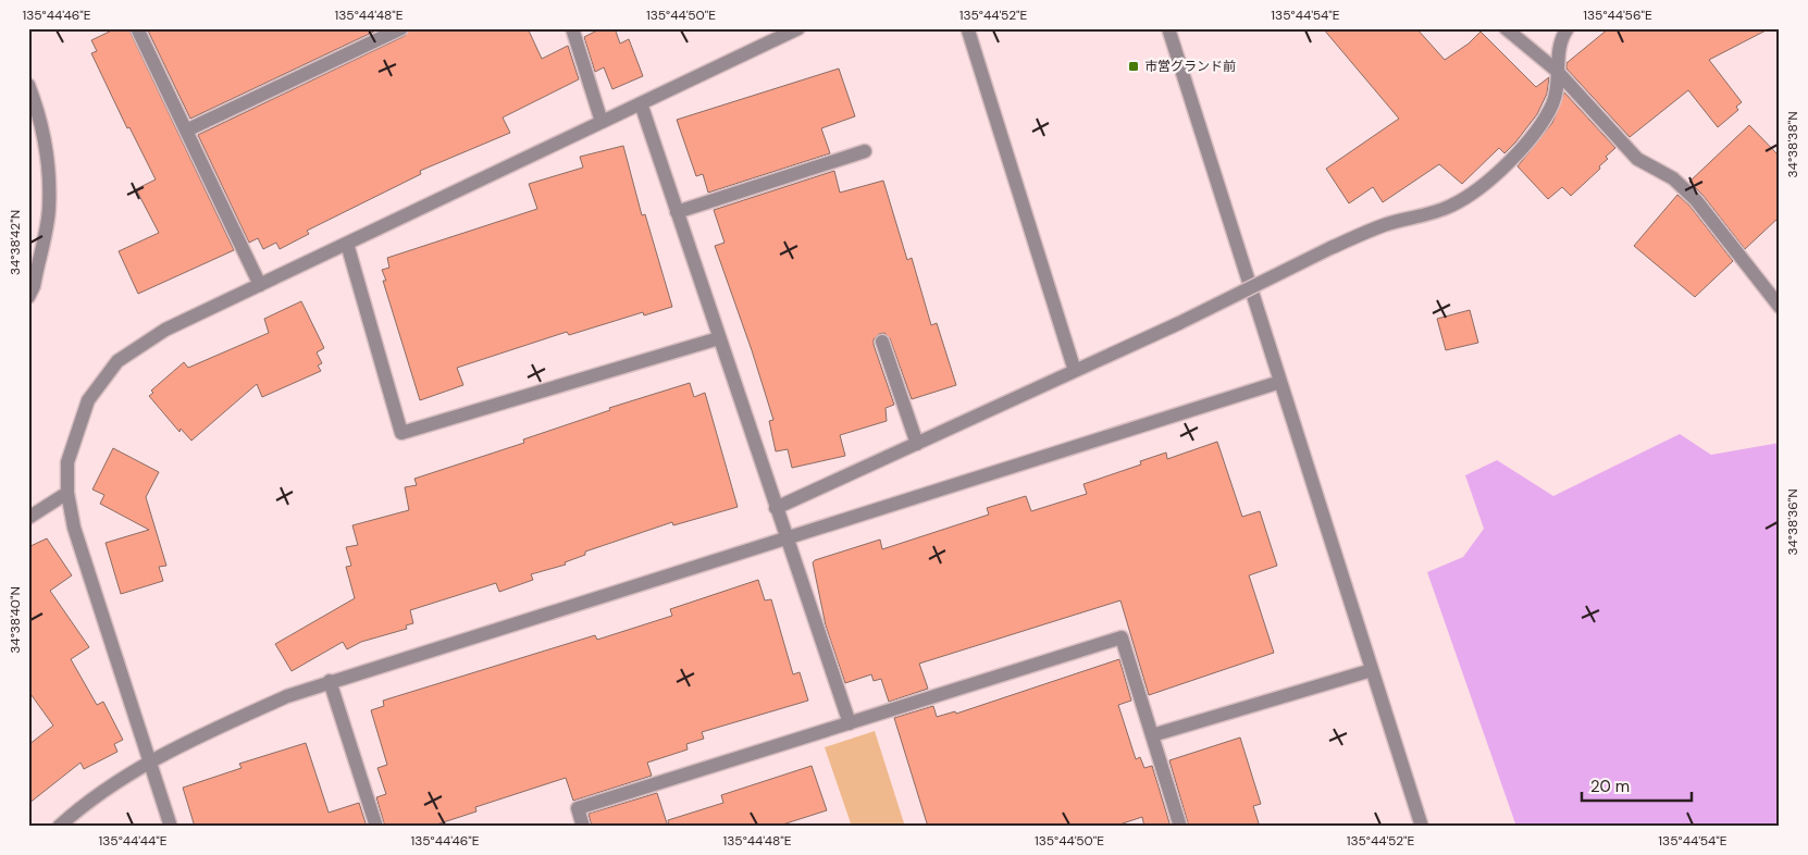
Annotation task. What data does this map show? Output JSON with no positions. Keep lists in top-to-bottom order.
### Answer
{
  "places": {
    "transit": ["市営グランド前"]
  },
  "scale_bar": "20 m",
  "coordinates": [
    "135°44'46\"E",
    "135°44'48\"E",
    "135°44'50\"E",
    "135°44'52\"E",
    "135°44'54\"E",
    "135°44'56\"E",
    "34°38'38\"N",
    "34°38'42\"N",
    "34°38'36\"N",
    "34°38'40\"N",
    "135°44'44\"E"
  ]
}
